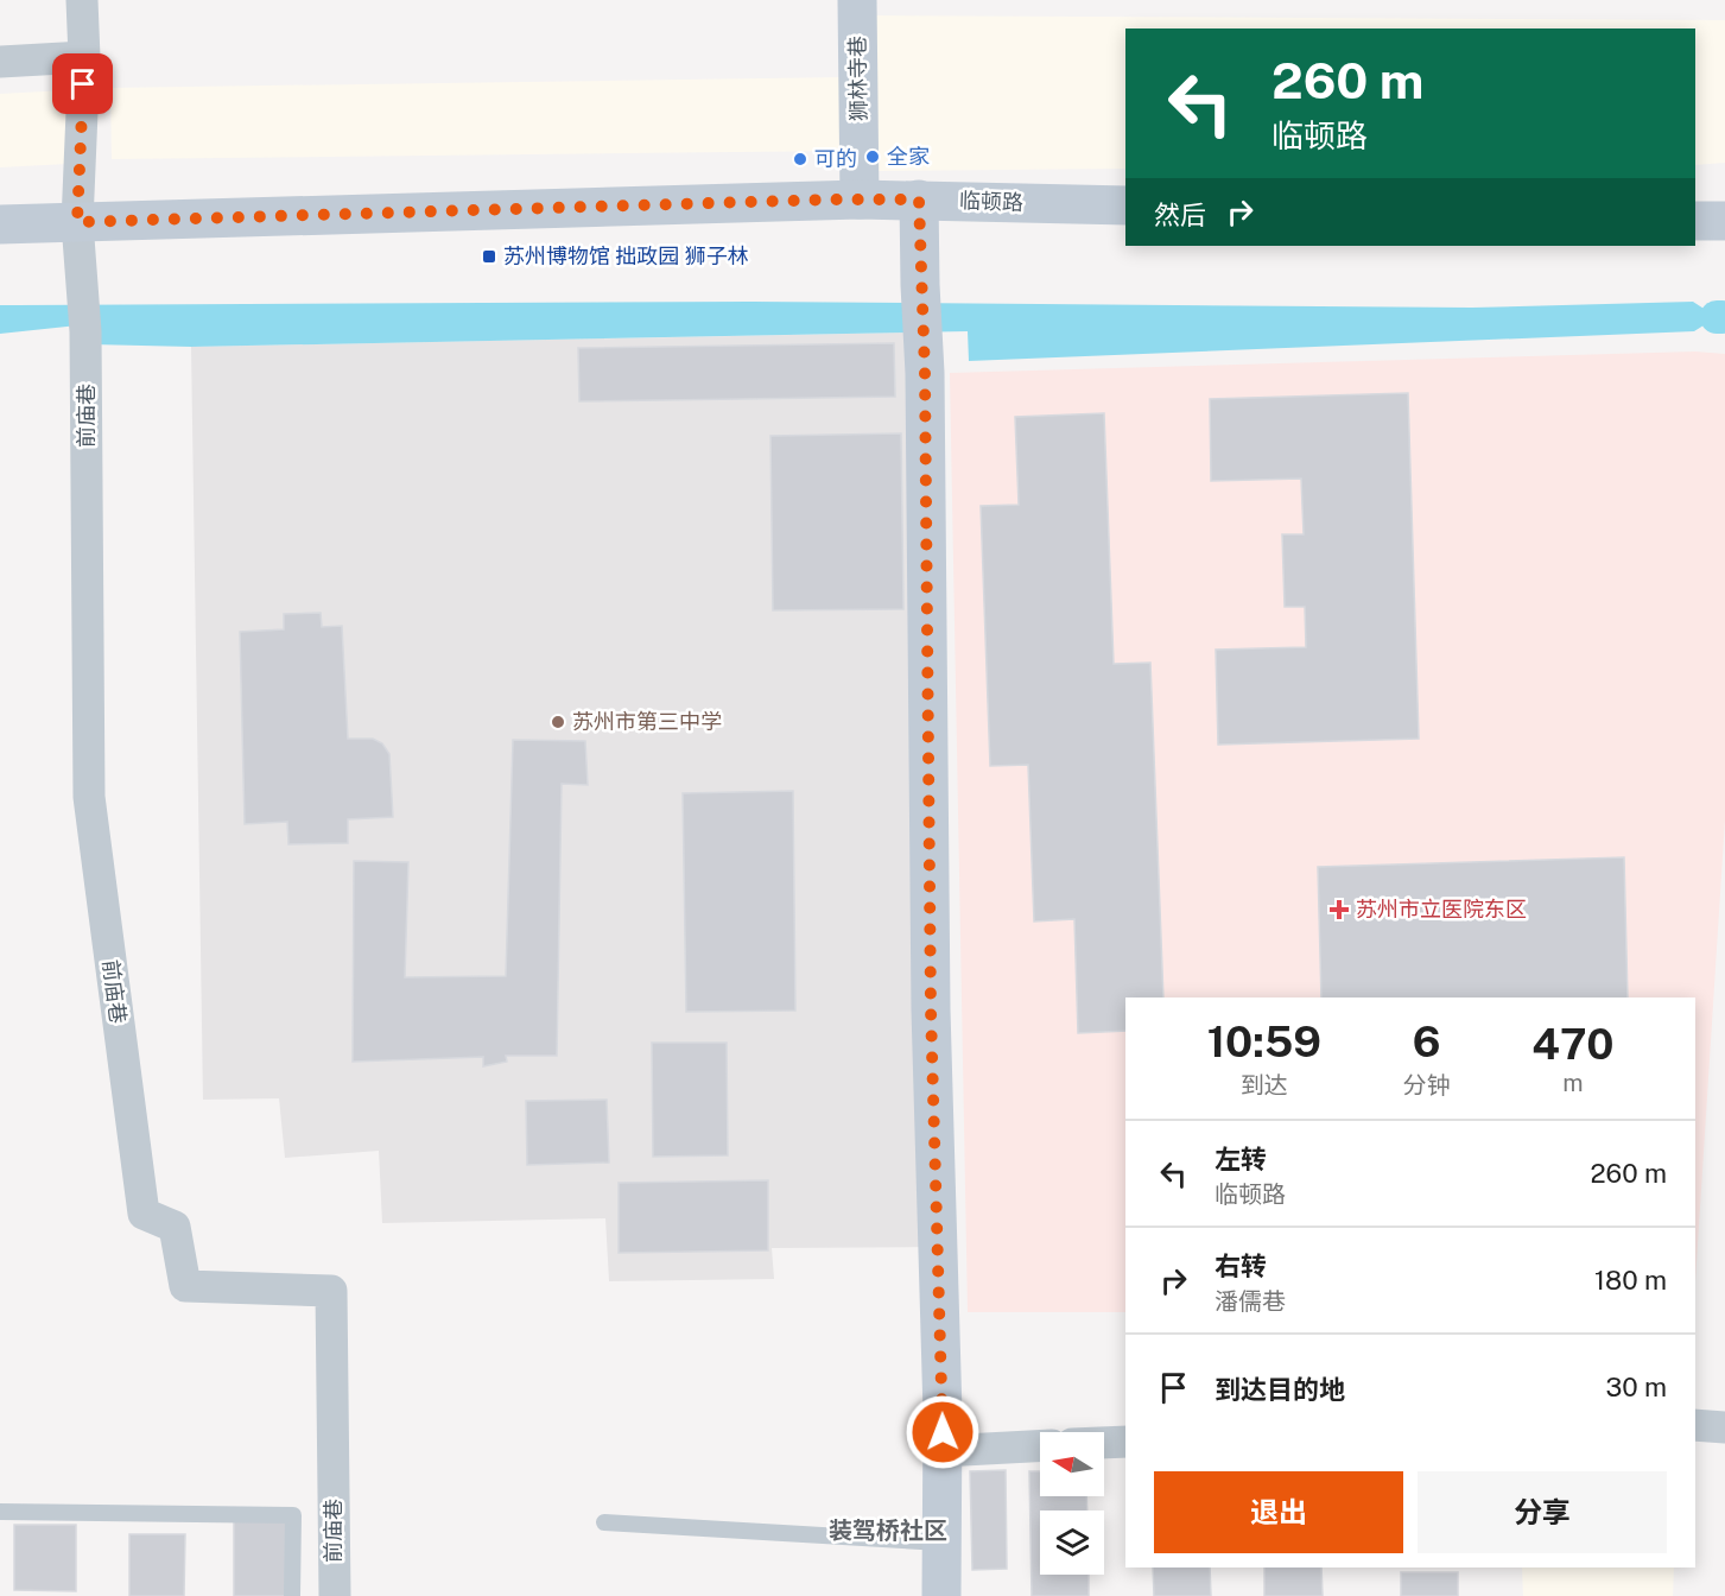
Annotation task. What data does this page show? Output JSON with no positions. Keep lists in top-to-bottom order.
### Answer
{
  "streets": {
    "street": ["狮林寺巷", "临顿路", "前庙巷"]
  },
  "crossings": [
    ["狮林寺巷", "临顿路"],
    ["临顿路", "前庙巷"]
  ],
  "districts": ["装驾桥社区"],
  "places": {
    "other": ["全家", "可的", "苏州市第三中学"],
    "transit": ["苏州博物馆 拙政园 狮子林"],
    "health": ["苏州市立医院东区"]
  },
  "north": "left",
  "page": {
    "turn": ["260 m", "临顿路"],
    "then": "然后",
    "eta": [
      "10:59",
      "到达",
      "6",
      "分钟",
      "470",
      "m"
    ],
    "list": [
      {
        "name": "左转",
        "note": "临顿路",
        "value": "260 m"
      },
      {
        "name": "右转",
        "note": "潘儒巷",
        "value": "180 m"
      },
      {
        "name": "到达目的地",
        "value": "30 m"
      }
    ],
    "buttons": ["退出", "分享"]
  }
}
